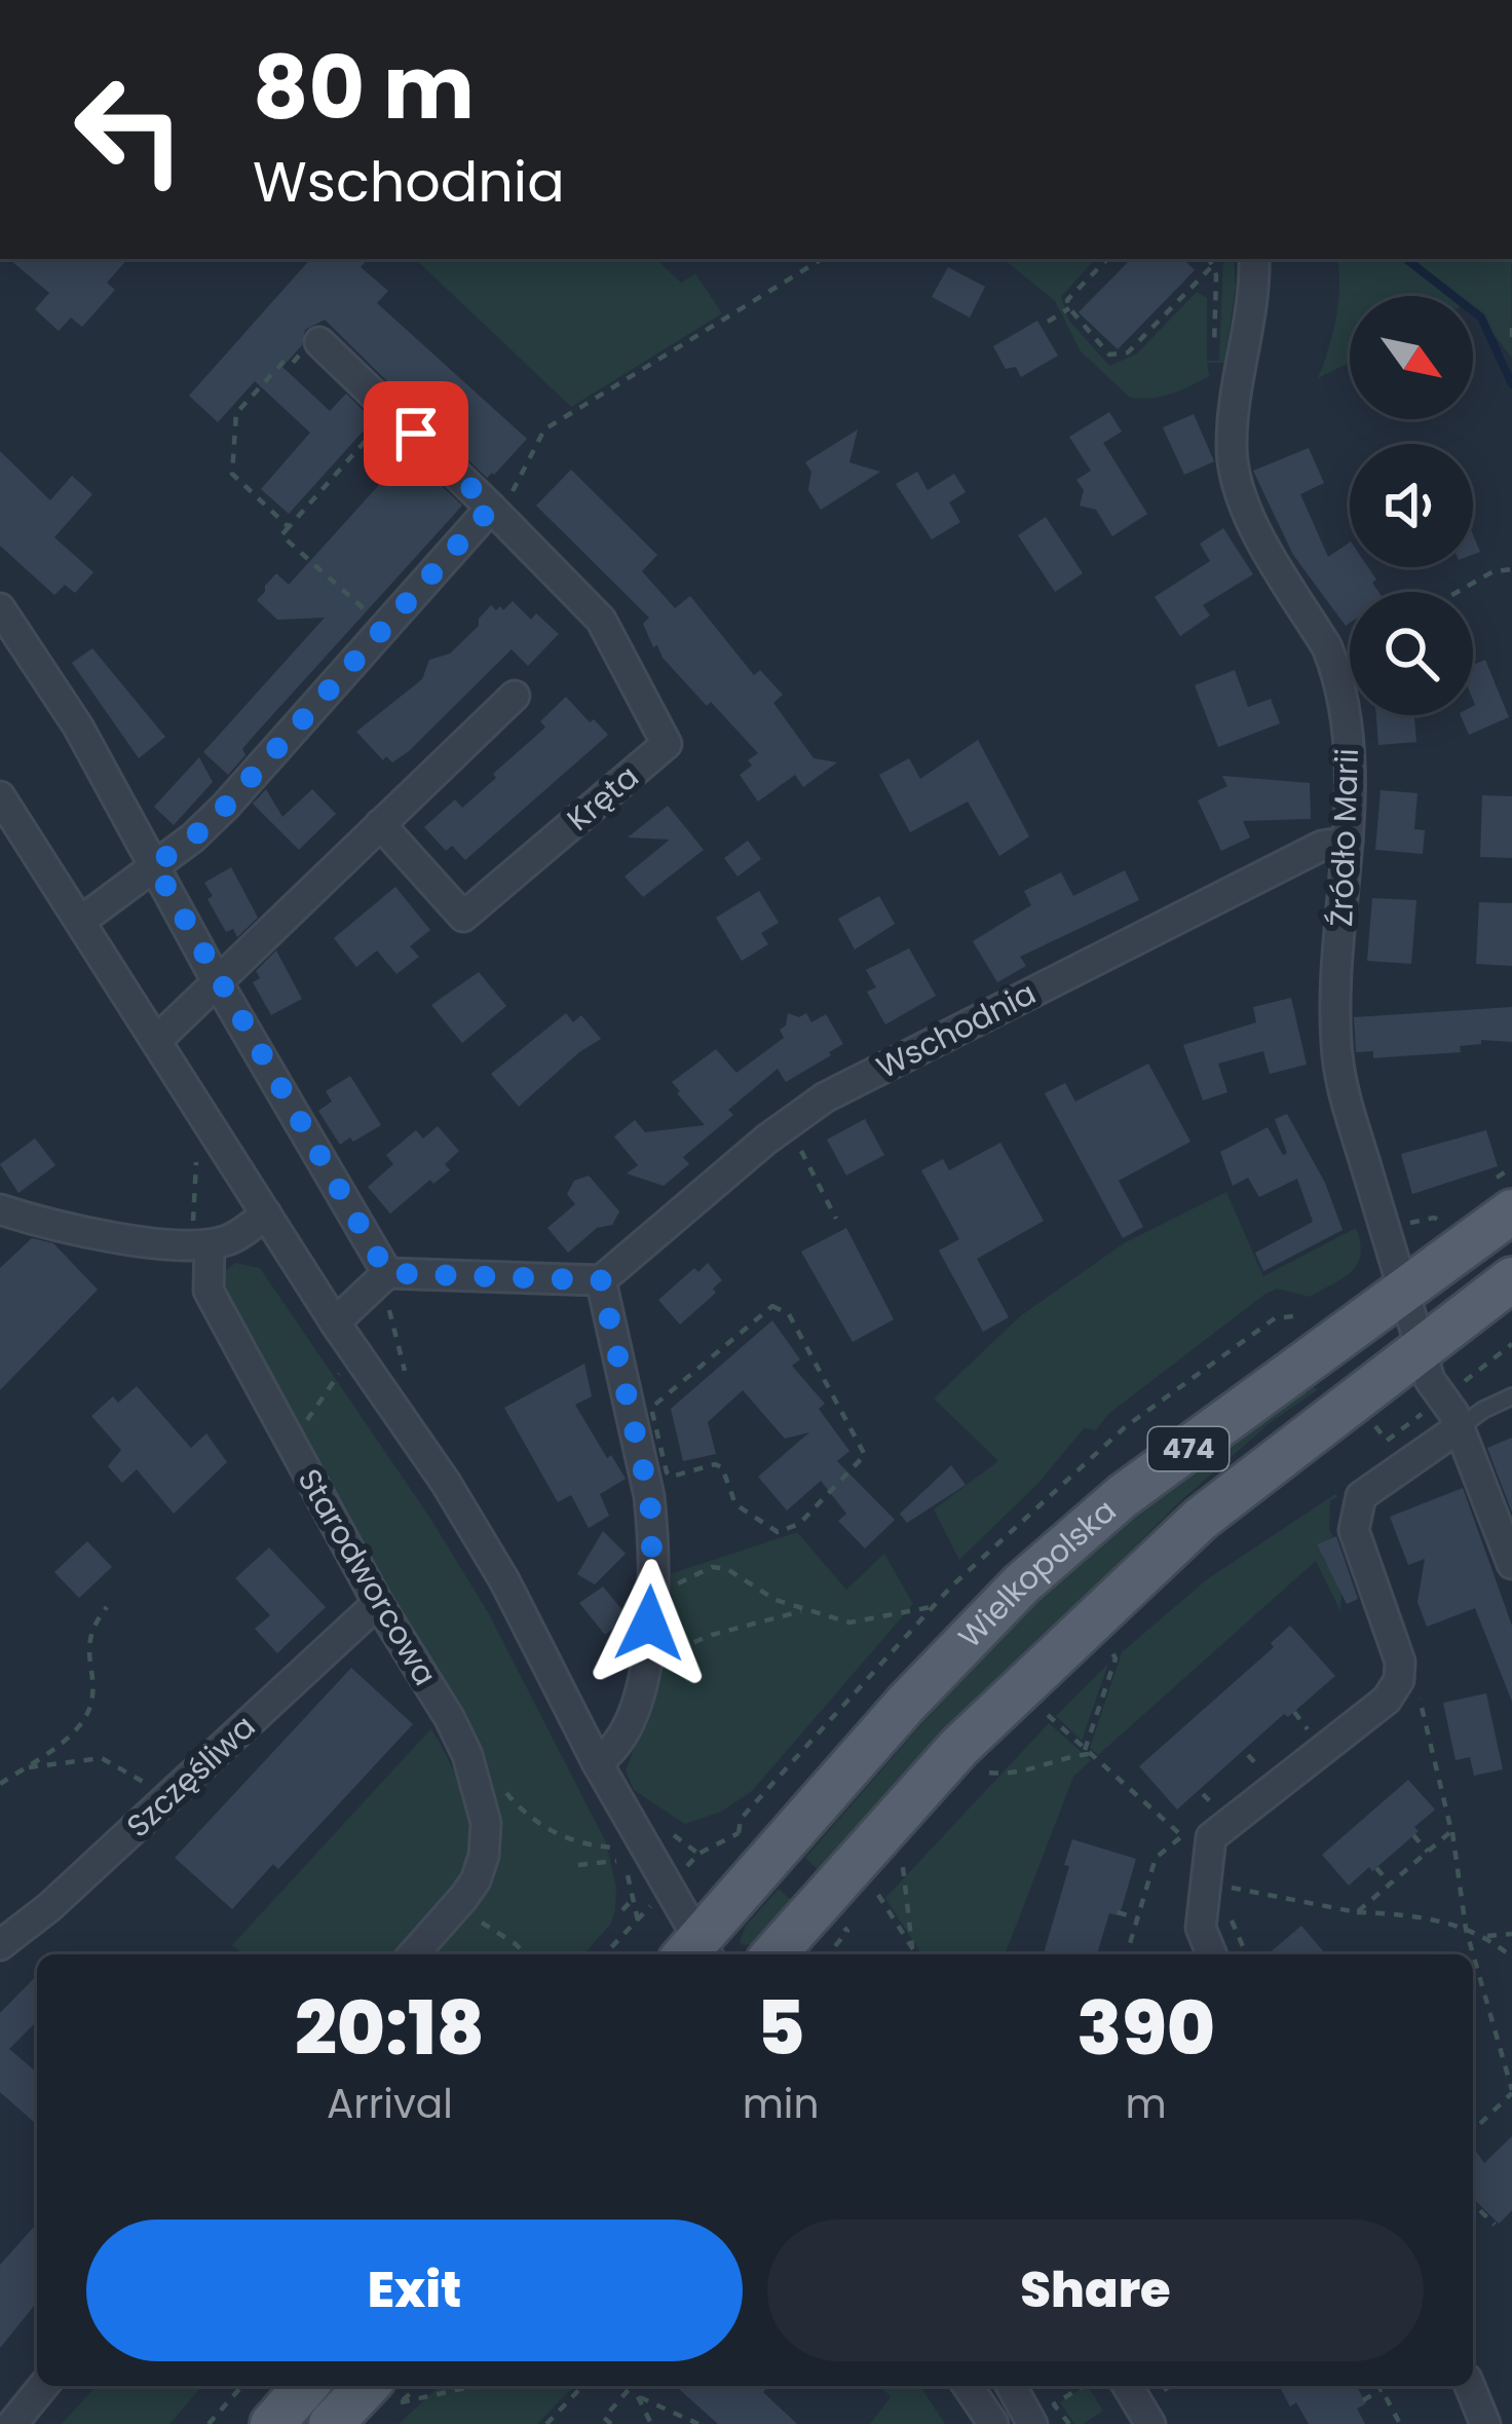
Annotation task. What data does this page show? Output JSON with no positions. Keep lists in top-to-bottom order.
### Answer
{
  "streets": {
    "main road": ["474", "Wielkopolska"],
    "street": [
      "Kręta",
      "Źródło Marii",
      "Wschodnia",
      "Starodworcowa",
      "Szczęśliwa"
    ]
  },
  "crossings": [
    ["Źródło Marii", "Wschodnia"],
    ["Źródło Marii", "474"],
    ["Źródło Marii", "Wielkopolska"],
    ["Starodworcowa", "Szczęśliwa"]
  ],
  "north": "bottom right",
  "page": {
    "turn": ["80 m", "Wschodnia"],
    "eta": [
      "20:18",
      "Arrival",
      "5",
      "min",
      "390",
      "m"
    ],
    "buttons": ["Exit", "Share"]
  }
}
